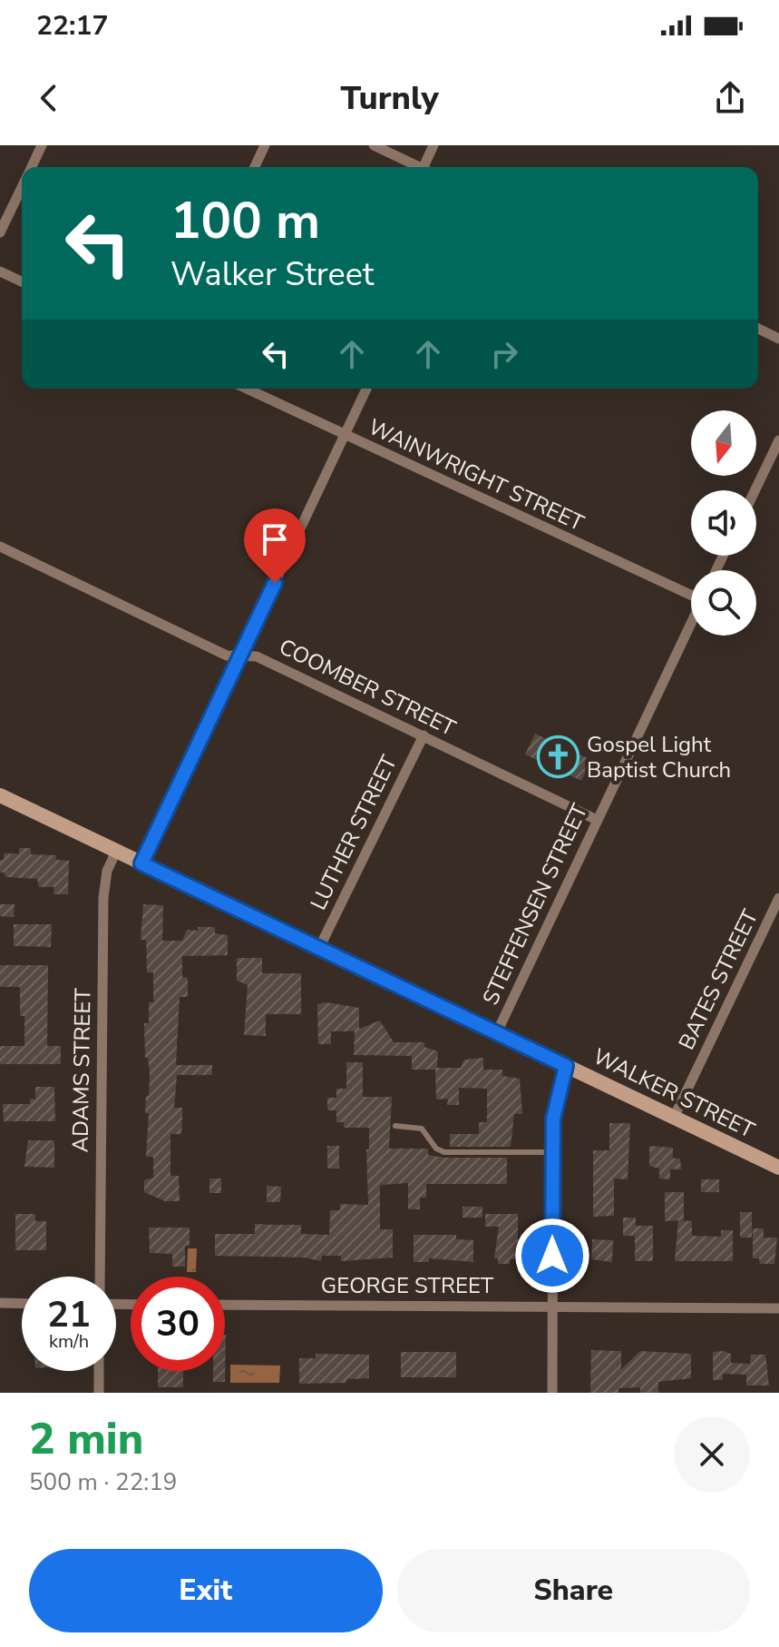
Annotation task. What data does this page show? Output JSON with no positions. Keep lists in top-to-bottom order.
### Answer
{
  "streets": {
    "main road": ["WALKER STREET"],
    "street": [
      "WAINWRIGHT STREET",
      "COOMBER STREET",
      "LUTHER STREET",
      "STEFFENSEN STREET",
      "BATES STREET",
      "ADAMS STREET",
      "GEORGE STREET"
    ]
  },
  "crossings": [
    ["COOMBER STREET", "LUTHER STREET"],
    ["COOMBER STREET", "STEFFENSEN STREET"],
    ["LUTHER STREET", "WALKER STREET"],
    ["STEFFENSEN STREET", "WALKER STREET"],
    ["BATES STREET", "WALKER STREET"],
    ["ADAMS STREET", "WALKER STREET"]
  ],
  "places": {
    "church": ["Gospel Light Baptist Church"]
  },
  "north": "bottom",
  "page": {
    "status": "22:17",
    "header": "Turnly",
    "turn": ["100 m", "Walker Street"],
    "speed": "21 km/h",
    "limit": "30",
    "heading": ["2 min", "500 m · 22:19"],
    "buttons": ["Exit", "Share"]
  }
}
